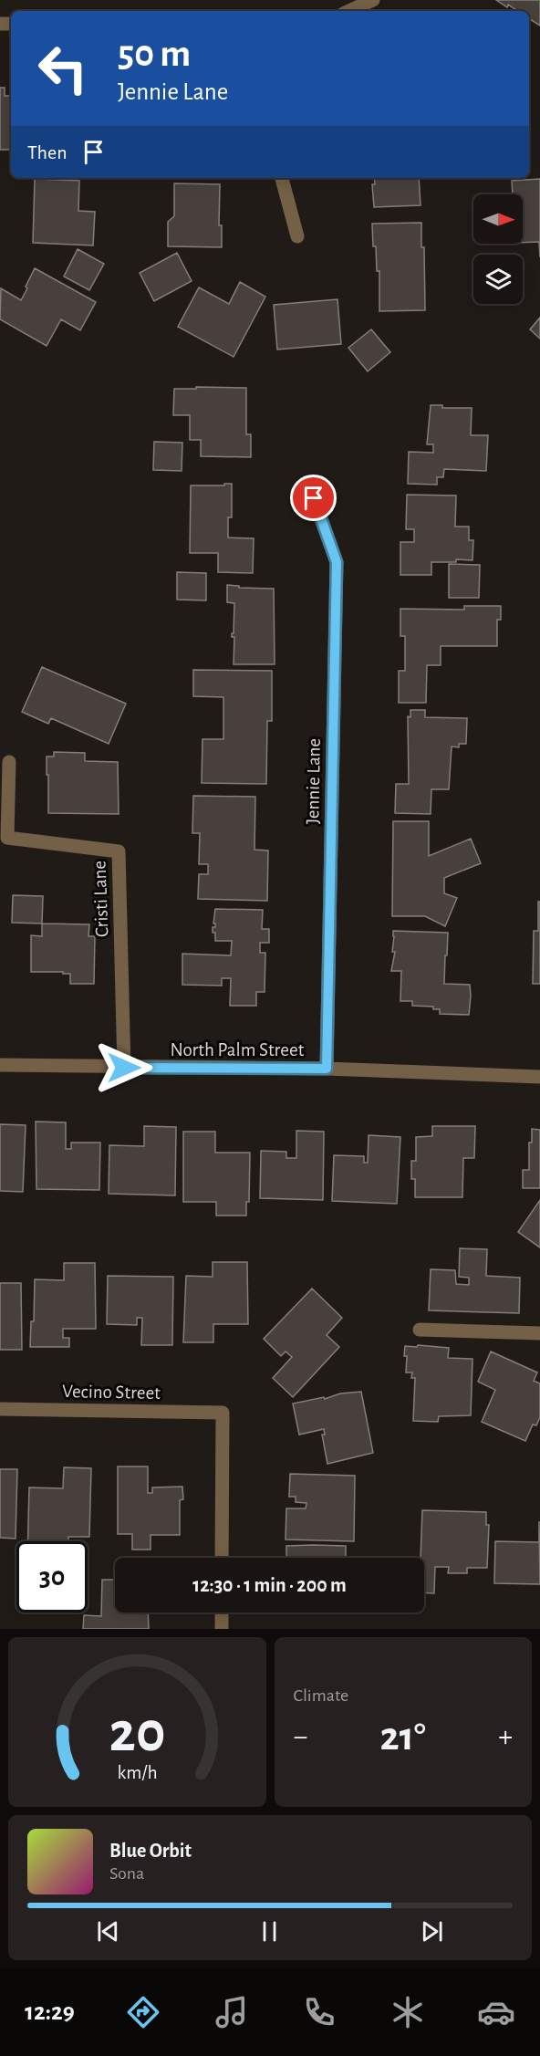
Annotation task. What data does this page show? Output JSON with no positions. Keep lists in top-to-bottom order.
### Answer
{
  "streets": {
    "street": [
      "Jennie Lane",
      "Cristi Lane",
      "North Palm Street",
      "Vecino Street"
    ]
  },
  "crossings": [
    ["Jennie Lane", "North Palm Street"],
    ["Cristi Lane", "North Palm Street"]
  ],
  "north": "right",
  "page": {
    "turn": ["50 m", "Jennie Lane"],
    "then": "Then",
    "limit": "30",
    "trip": "12:30 · 1 min · 200 m",
    "tile": "Climate",
    "heat": ["−", "21°", "+"],
    "song": ["Blue Orbit", "Sona"],
    "tabs": "12:29",
    "gauge": ["20", "km/h"]
  }
}
